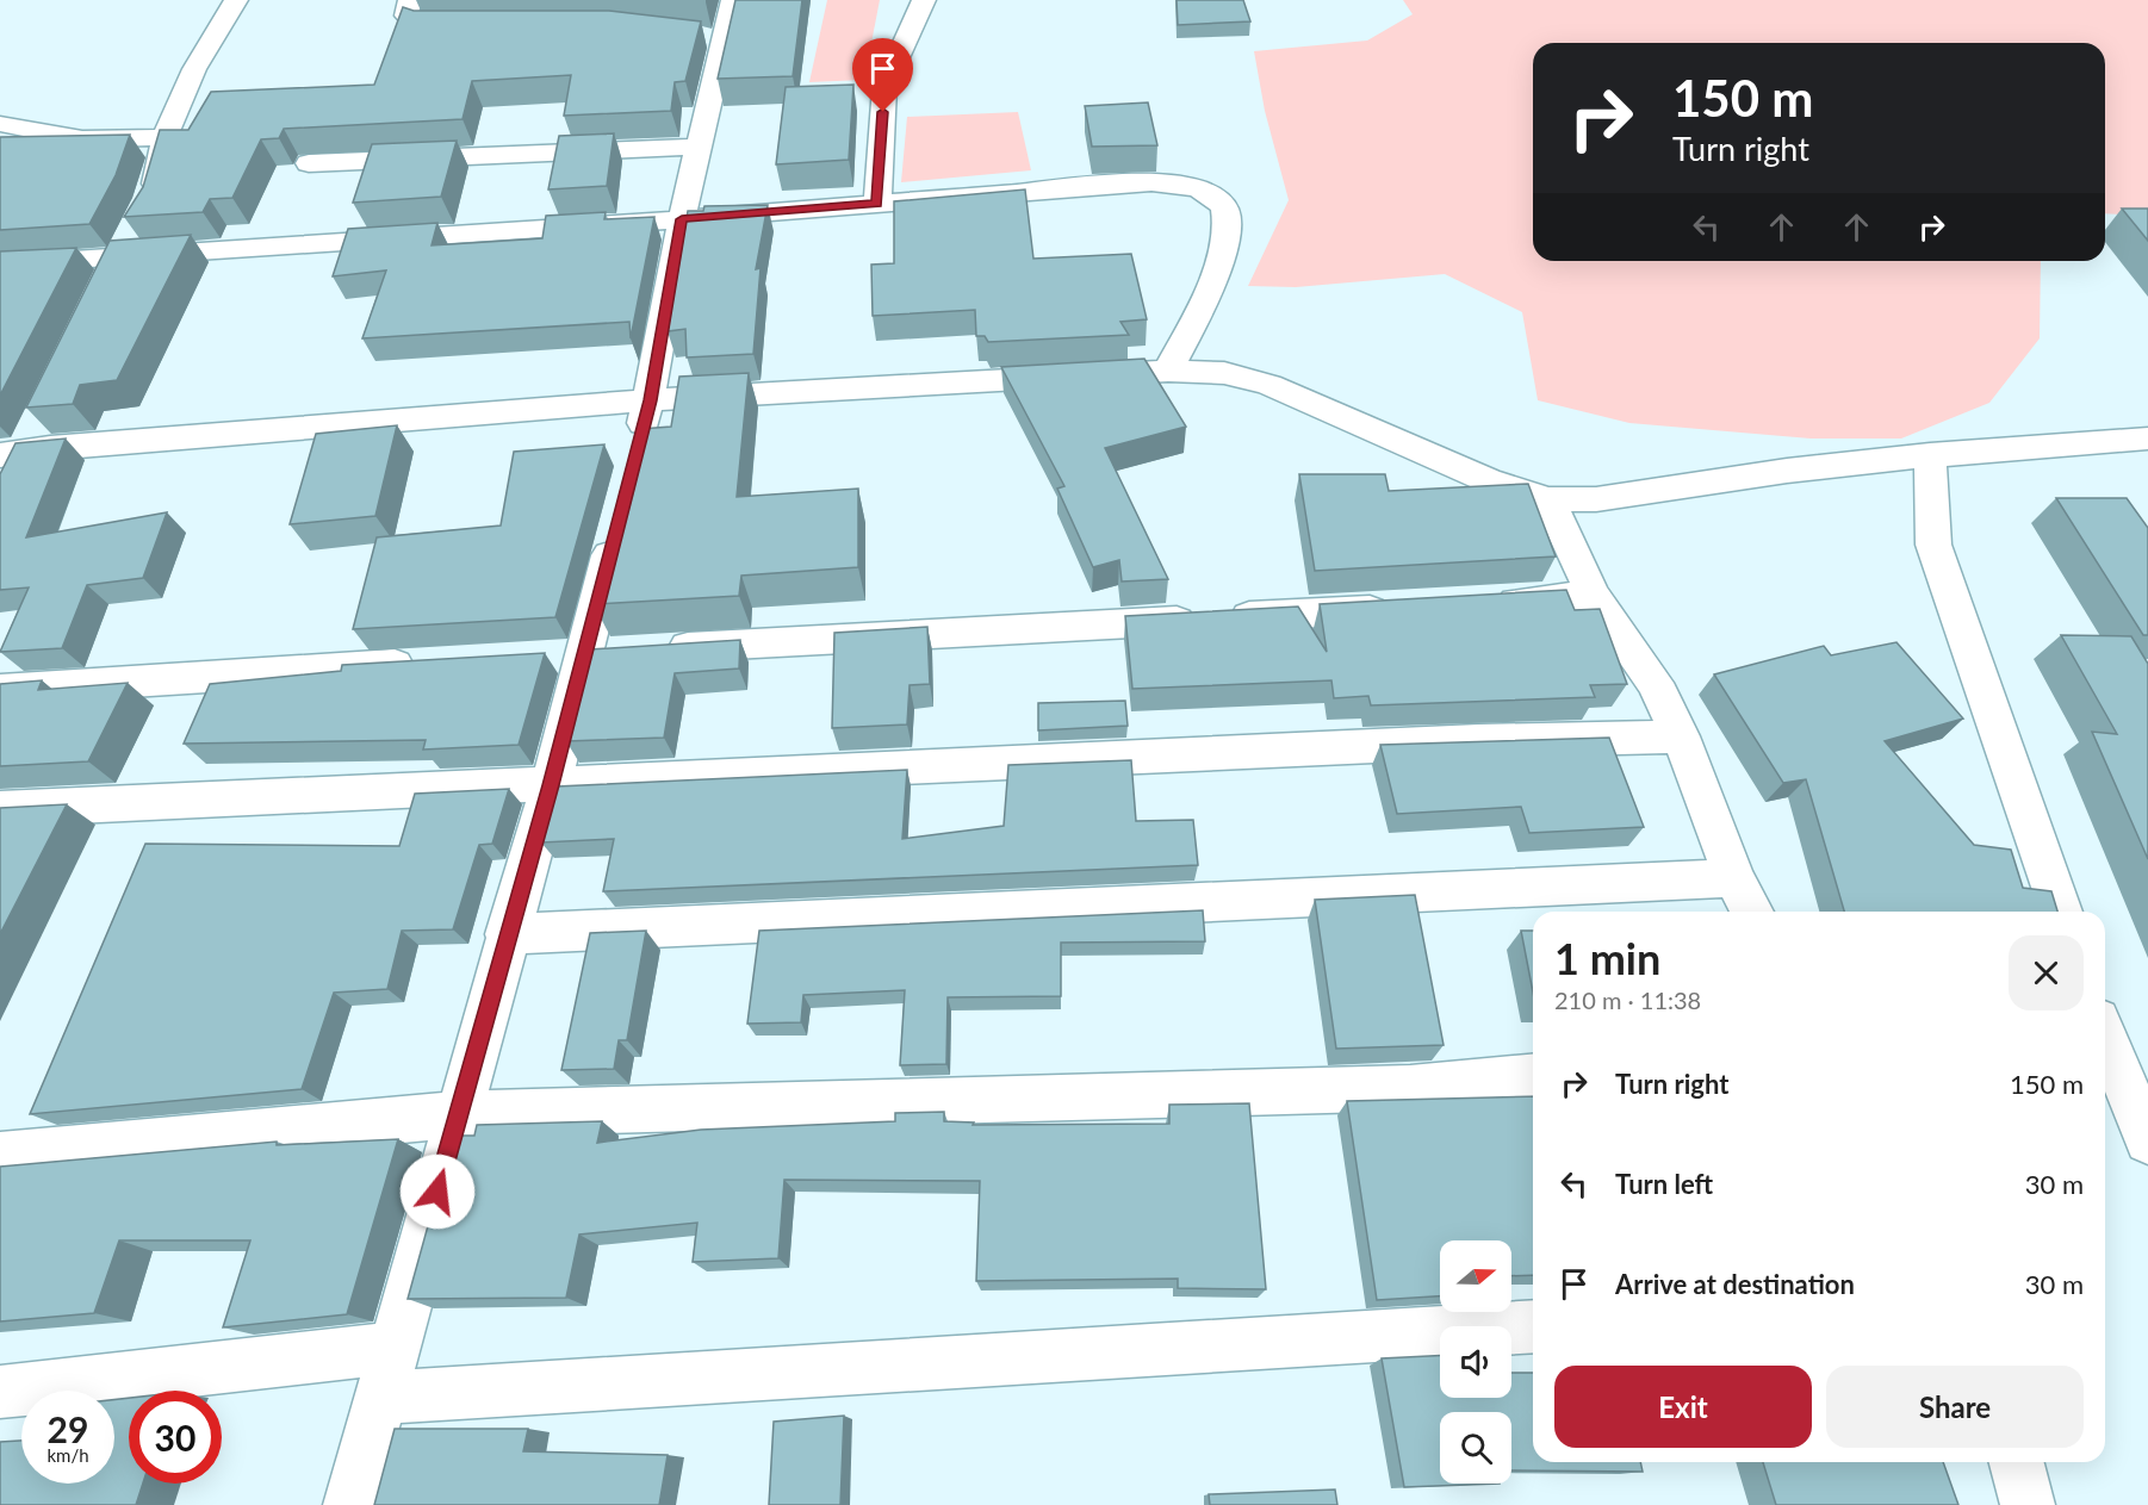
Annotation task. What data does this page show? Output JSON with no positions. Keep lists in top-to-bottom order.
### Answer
{
  "north": "right",
  "page": {
    "turn": ["150 m", "Turn right"],
    "heading": ["1 min", "210 m · 11:38"],
    "list": [
      {
        "name": "Turn right",
        "value": "150 m"
      },
      {
        "name": "Turn left",
        "value": "30 m"
      },
      {
        "name": "Arrive at destination",
        "value": "30 m"
      }
    ],
    "buttons": ["Exit", "Share"],
    "speed": "29 km/h",
    "limit": "30"
  }
}
